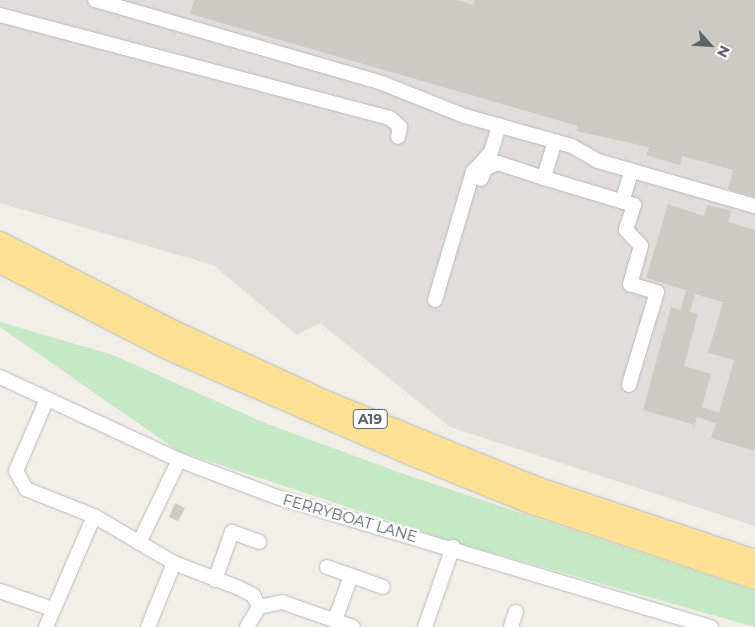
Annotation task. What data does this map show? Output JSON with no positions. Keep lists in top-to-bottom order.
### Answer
{
  "streets": {
    "highway": ["A19"],
    "street": ["FERRYBOAT LANE"]
  },
  "north": "bottom right"
}
